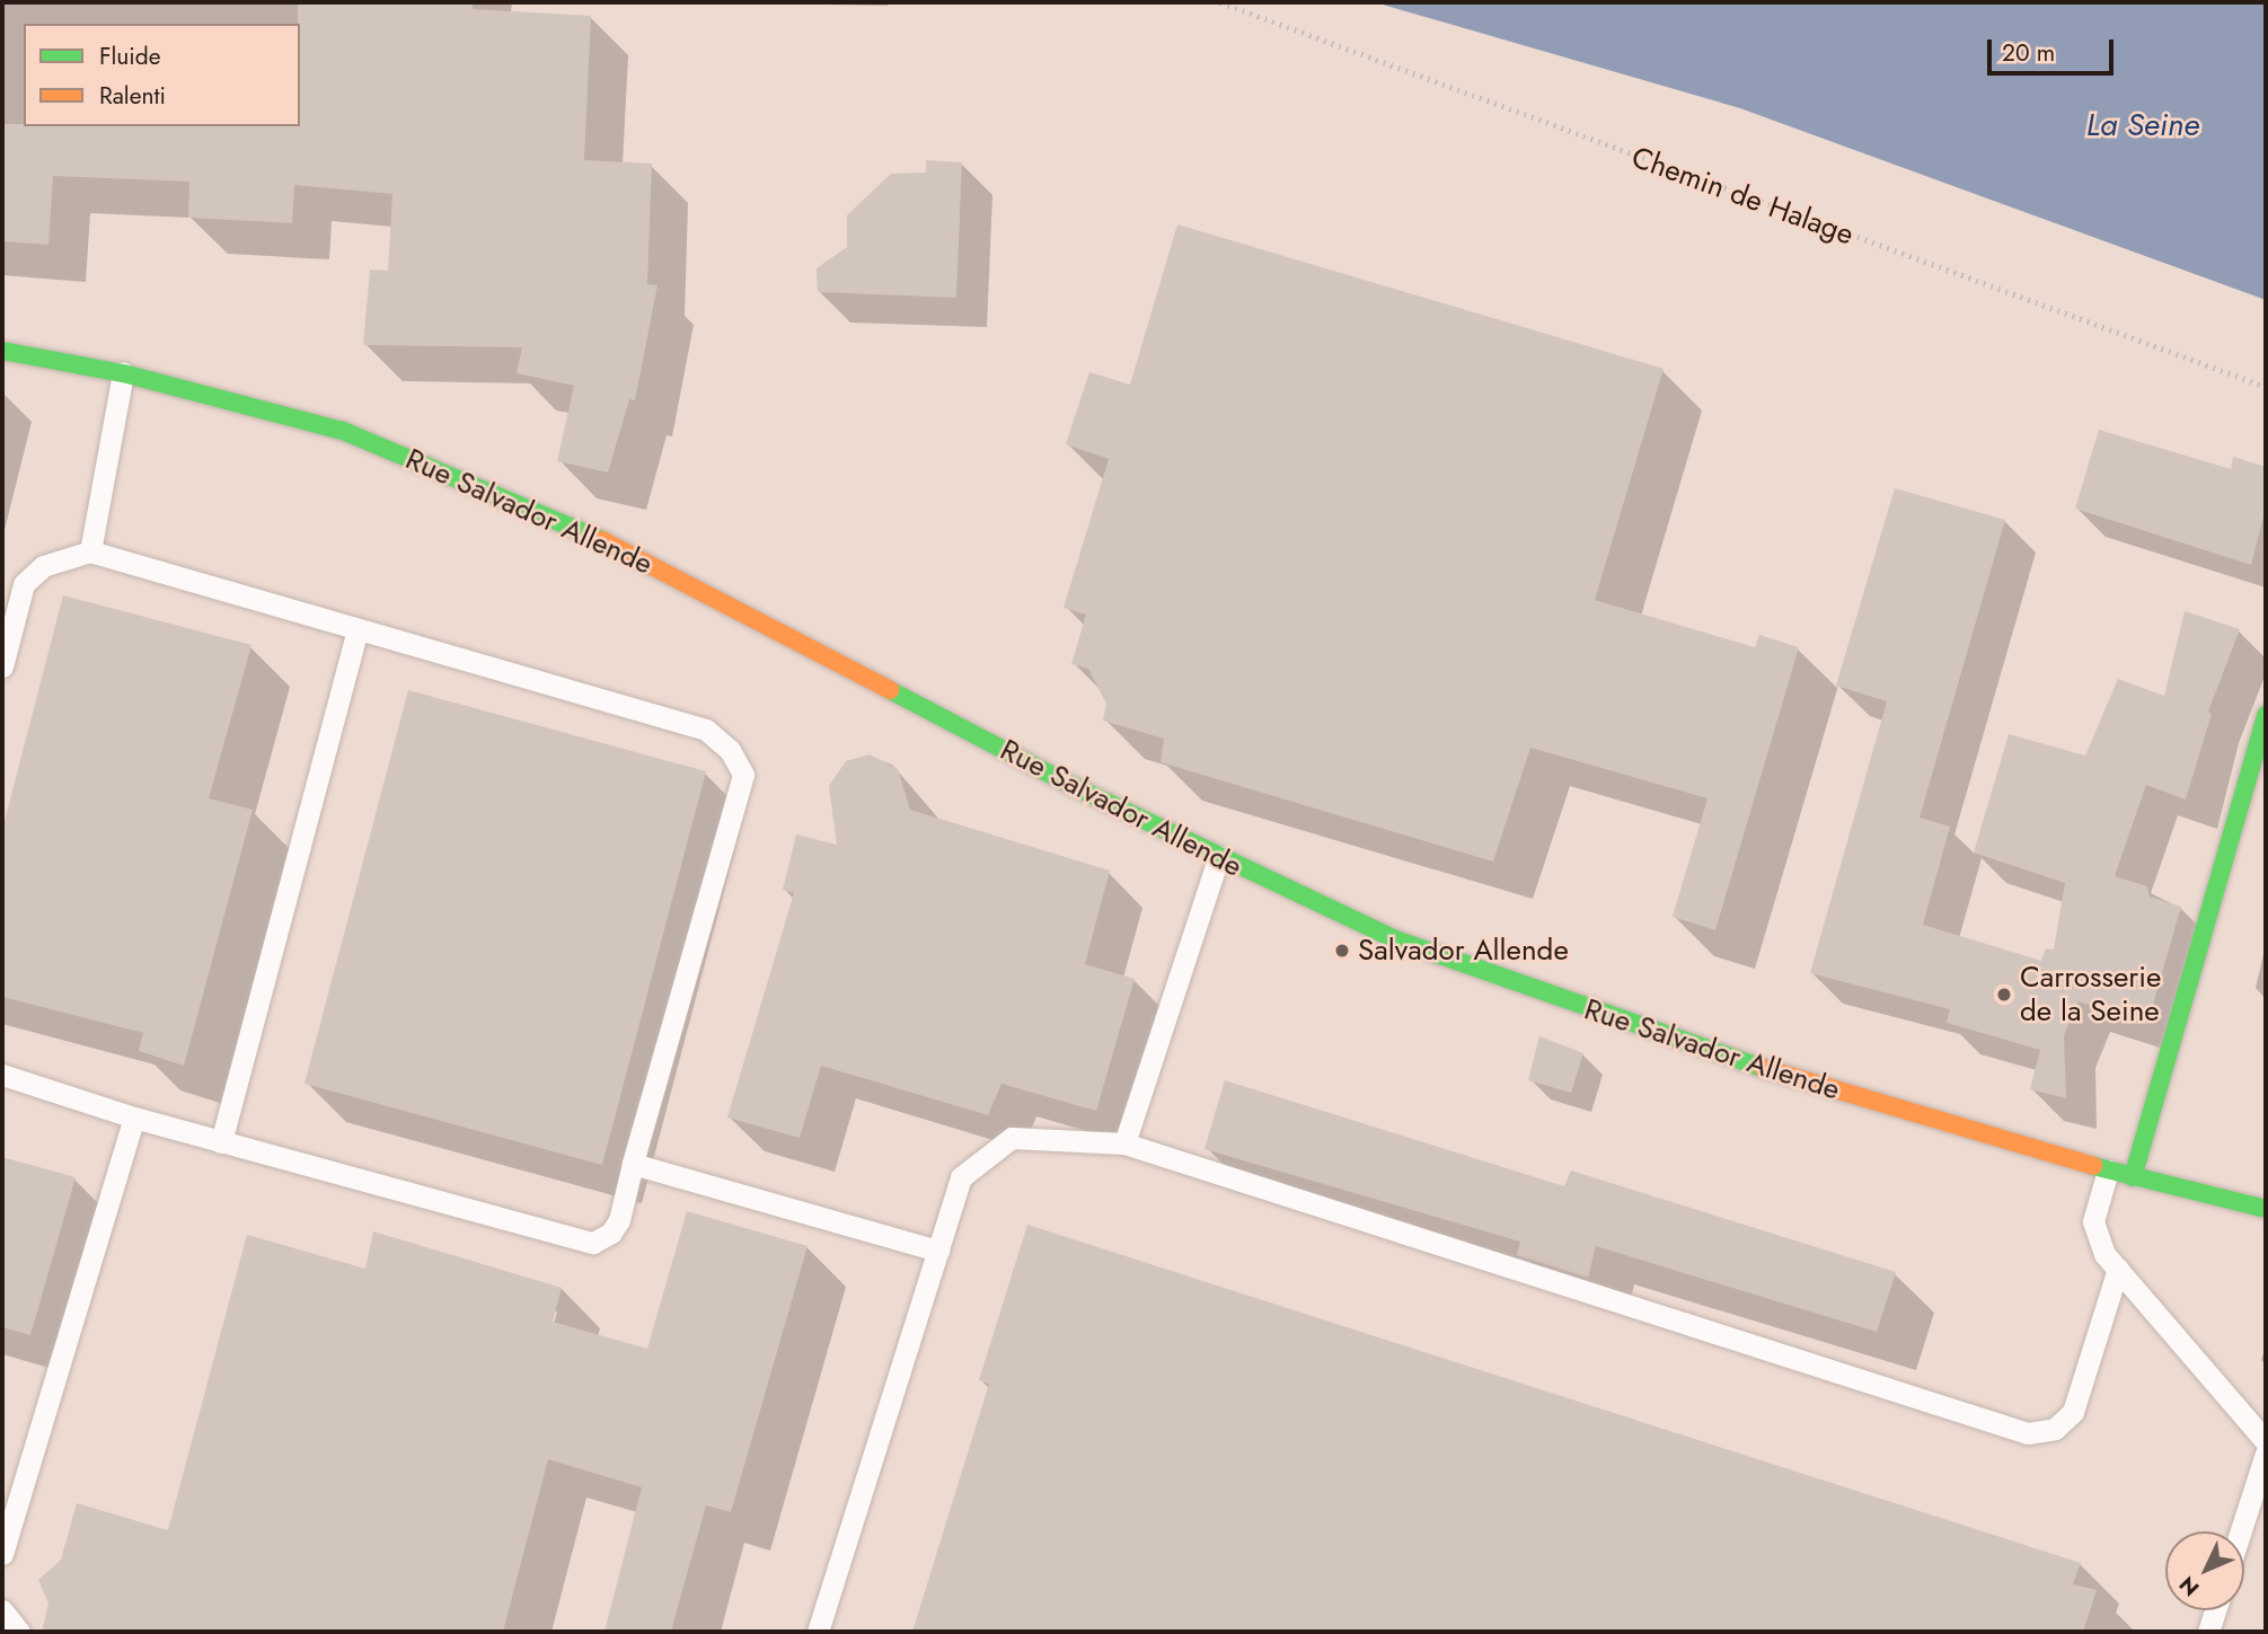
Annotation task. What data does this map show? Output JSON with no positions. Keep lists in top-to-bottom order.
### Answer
{
  "streets": {
    "street": ["Rue Salvador Allende"],
    "path": ["Chemin de Halage"]
  },
  "water": ["La Seine"],
  "places": ["Salvador Allende", "Carrosserie de la Seine"],
  "legend": ["Fluide", "Ralenti"],
  "scale_bar": "20 m",
  "north": "bottom left"
}
